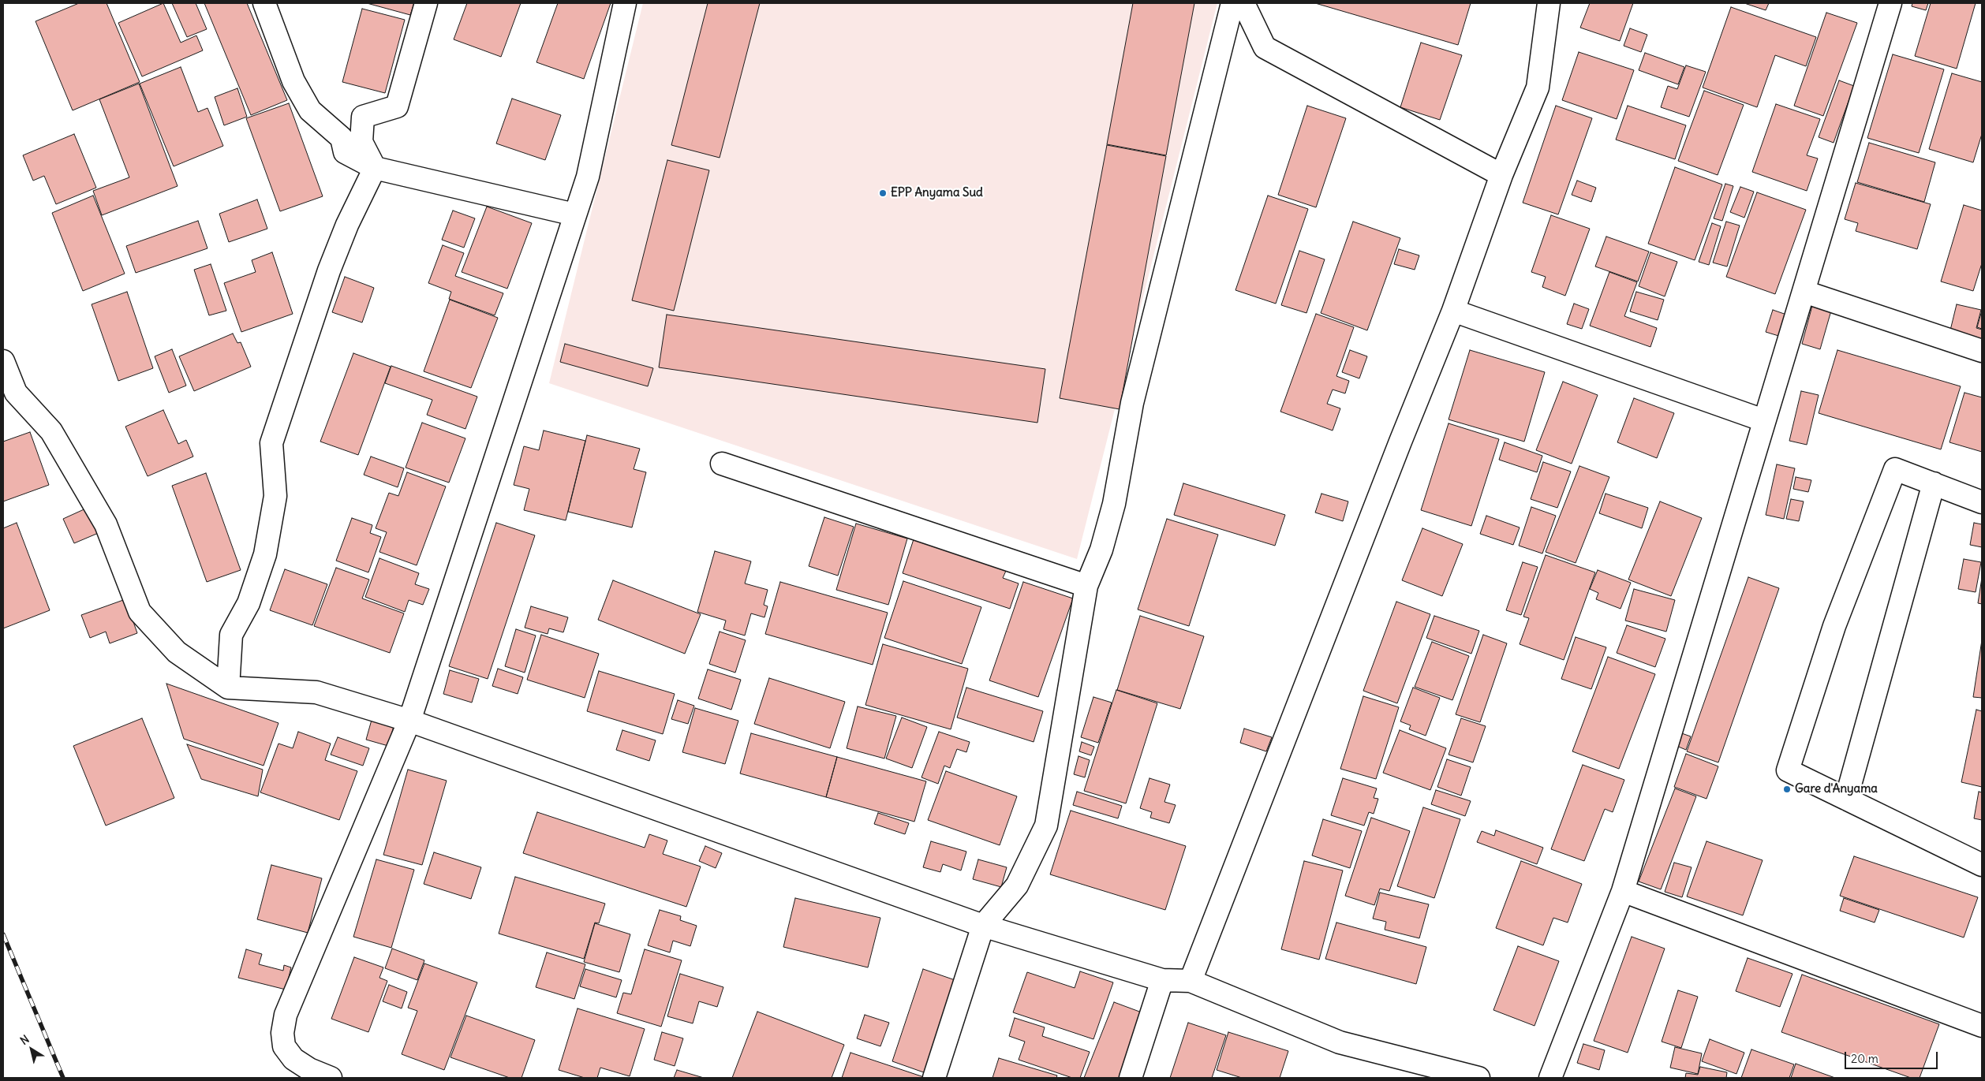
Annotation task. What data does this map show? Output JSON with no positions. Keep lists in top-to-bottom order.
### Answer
{
  "places": ["EPP Anyama Sud", "Gare d'Anyama"],
  "scale_bar": "20 m",
  "north": "top left"
}
